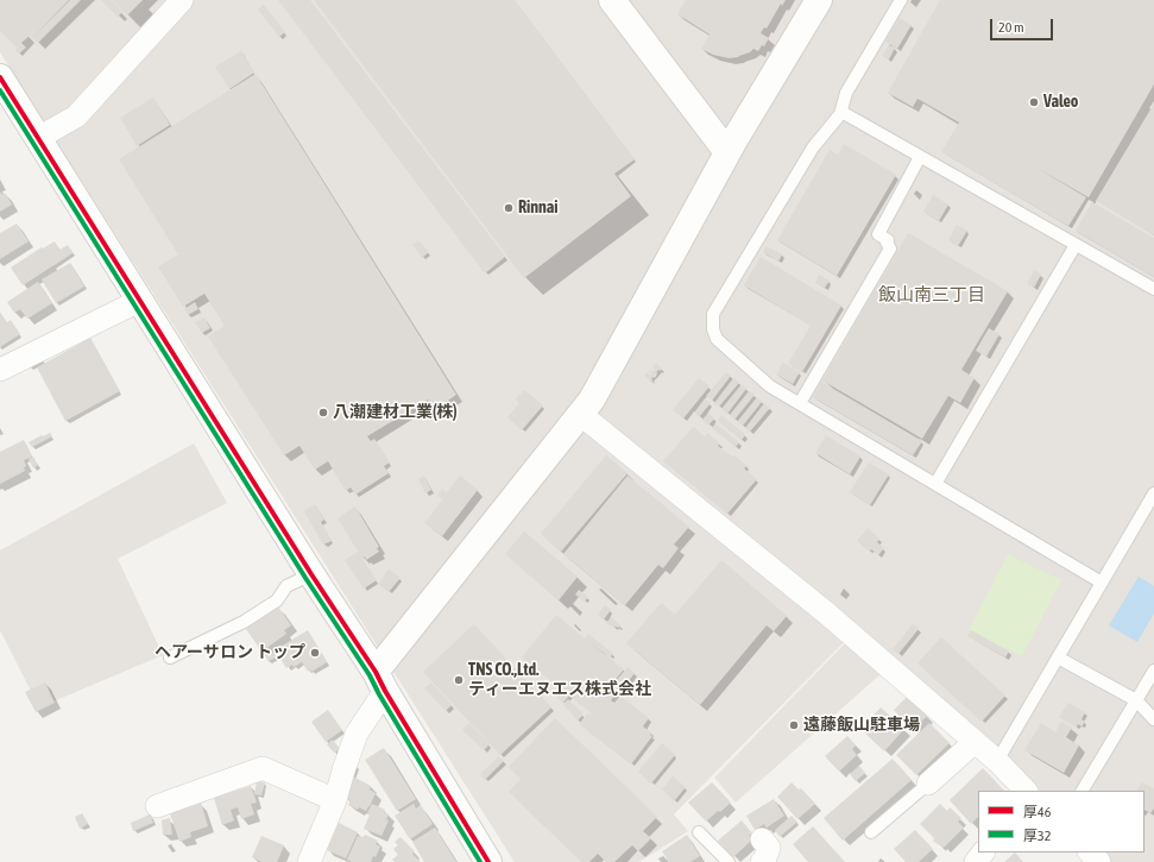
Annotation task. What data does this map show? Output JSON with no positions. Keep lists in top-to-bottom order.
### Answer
{
  "districts": ["飯山南三丁目"],
  "places": [
    "Valeo",
    "Rinnai",
    "八潮建材工業(株)",
    "ヘアーサロン トップ",
    "TNS CO.,Ltd. ティーエヌエス株式会社",
    "遠藤飯山駐車場"
  ],
  "lines": ["transit line 厚46", "transit line 厚32"],
  "legend": ["厚46", "厚32"],
  "scale_bar": "20 m"
}
